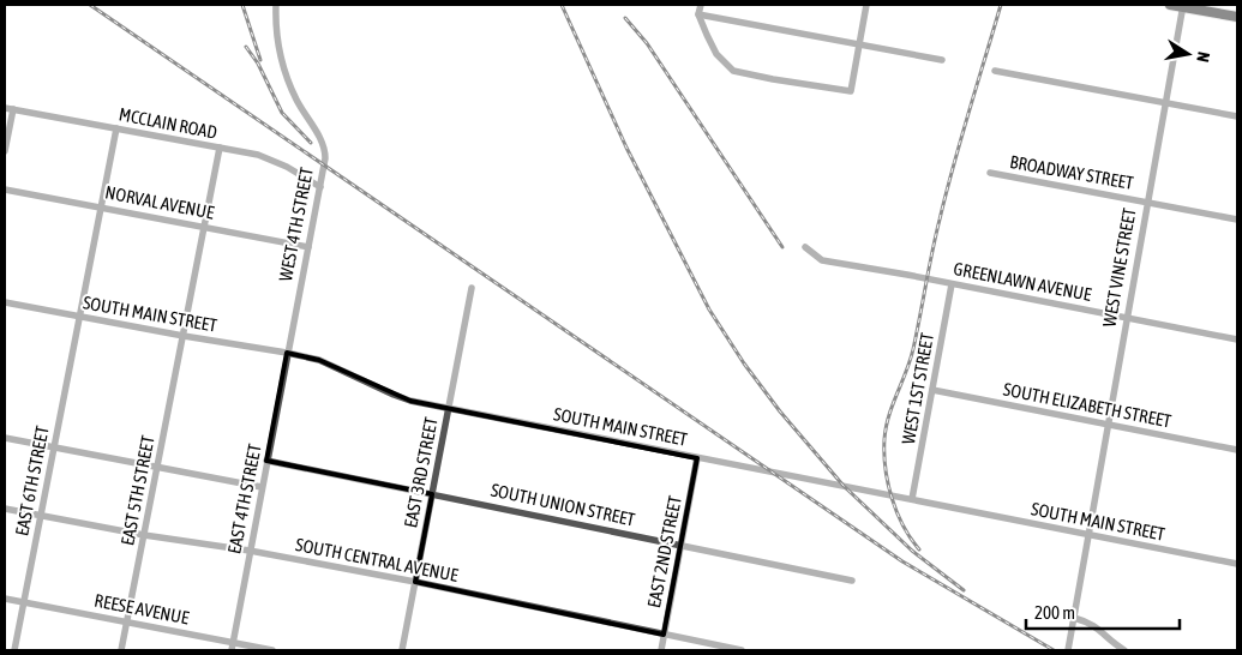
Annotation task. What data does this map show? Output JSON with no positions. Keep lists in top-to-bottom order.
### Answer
{
  "streets": {
    "street": [
      "MCCLAIN ROAD",
      "BROADWAY STREET",
      "NORVAL AVENUE",
      "WEST 4TH STREET",
      "WEST VINE STREET",
      "GREENLAWN AVENUE",
      "SOUTH MAIN STREET",
      "WEST 1ST STREET",
      "SOUTH ELIZABETH STREET",
      "EAST 3RD STREET",
      "EAST 6TH STREET",
      "EAST 5TH STREET",
      "EAST 4TH STREET",
      "SOUTH UNION STREET",
      "EAST 2ND STREET",
      "SOUTH CENTRAL AVENUE",
      "REESE AVENUE"
    ]
  },
  "crossings": [
    ["MCCLAIN ROAD", "WEST 4TH STREET"],
    ["MCCLAIN ROAD", "EAST 6TH STREET"],
    ["MCCLAIN ROAD", "EAST 5TH STREET"],
    ["BROADWAY STREET", "WEST VINE STREET"],
    ["NORVAL AVENUE", "WEST 4TH STREET"],
    ["NORVAL AVENUE", "EAST 6TH STREET"],
    ["NORVAL AVENUE", "EAST 5TH STREET"],
    ["WEST 4TH STREET", "SOUTH MAIN STREET"],
    ["WEST 4TH STREET", "EAST 4TH STREET"],
    ["WEST VINE STREET", "GREENLAWN AVENUE"],
    ["WEST VINE STREET", "SOUTH MAIN STREET"],
    ["WEST VINE STREET", "SOUTH ELIZABETH STREET"],
    ["GREENLAWN AVENUE", "WEST 1ST STREET"],
    ["SOUTH MAIN STREET", "WEST 1ST STREET"],
    ["SOUTH MAIN STREET", "EAST 3RD STREET"],
    ["SOUTH MAIN STREET", "EAST 6TH STREET"],
    ["SOUTH MAIN STREET", "EAST 5TH STREET"],
    ["SOUTH MAIN STREET", "EAST 4TH STREET"],
    ["SOUTH MAIN STREET", "EAST 2ND STREET"],
    ["WEST 1ST STREET", "SOUTH ELIZABETH STREET"],
    ["EAST 3RD STREET", "SOUTH UNION STREET"],
    ["EAST 3RD STREET", "SOUTH CENTRAL AVENUE"],
    ["EAST 6TH STREET", "SOUTH CENTRAL AVENUE"],
    ["EAST 6TH STREET", "REESE AVENUE"],
    ["EAST 5TH STREET", "SOUTH CENTRAL AVENUE"],
    ["EAST 5TH STREET", "REESE AVENUE"],
    ["EAST 4TH STREET", "SOUTH UNION STREET"],
    ["EAST 4TH STREET", "SOUTH CENTRAL AVENUE"],
    ["EAST 4TH STREET", "REESE AVENUE"],
    ["SOUTH UNION STREET", "EAST 2ND STREET"],
    ["EAST 2ND STREET", "SOUTH CENTRAL AVENUE"]
  ],
  "scale_bar": "200 m",
  "north": "right"
}
